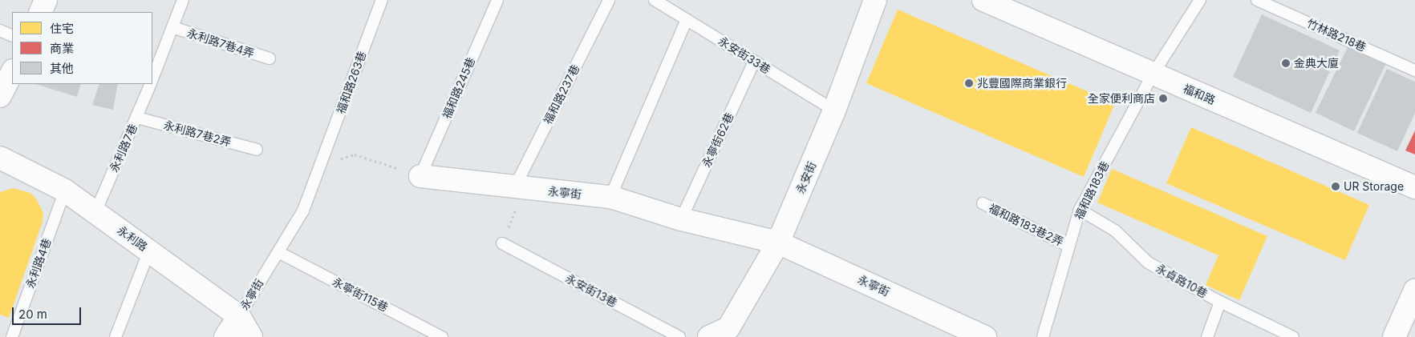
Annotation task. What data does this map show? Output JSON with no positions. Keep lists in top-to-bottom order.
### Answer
{
  "streets": {
    "street": [
      "福和路",
      "永安街",
      "永寧街",
      "永利路"
    ],
    "lane": [
      "竹林路218巷",
      "永利路7巷4弄",
      "永安街33巷",
      "福和路263巷",
      "福和路245巷",
      "福和路237巷",
      "永利路7巷2弄",
      "永寧街62巷",
      "永利路7巷",
      "福和路183巷",
      "福和路183巷2弄",
      "永利路4巷",
      "永貞路10巷",
      "永安街13巷",
      "永寧街115巷"
    ]
  },
  "crossings": [
    ["永利路7巷4弄", "永利路7巷"],
    ["永安街33巷", "永寧街62巷"],
    ["永安街33巷", "永安街"],
    ["福和路263巷", "永寧街"],
    ["福和路245巷", "永寧街"],
    ["福和路237巷", "永寧街"],
    ["福和路", "福和路183巷"],
    ["永利路7巷2弄", "永利路7巷"],
    ["永寧街62巷", "永寧街"],
    ["永利路7巷", "永利路"],
    ["永安街", "永寧街"],
    ["福和路183巷", "福和路183巷2弄"],
    ["福和路183巷", "永貞路10巷"],
    ["永寧街", "永利路"],
    ["永寧街", "永寧街115巷"],
    ["永利路", "永利路4巷"]
  ],
  "places": [
    "金典大廈",
    "兆豐國際商業銀行",
    "全家便利商店",
    "UR Storage"
  ],
  "legend": ["住宅", "商業", "其他"],
  "scale_bar": "20 m"
}
